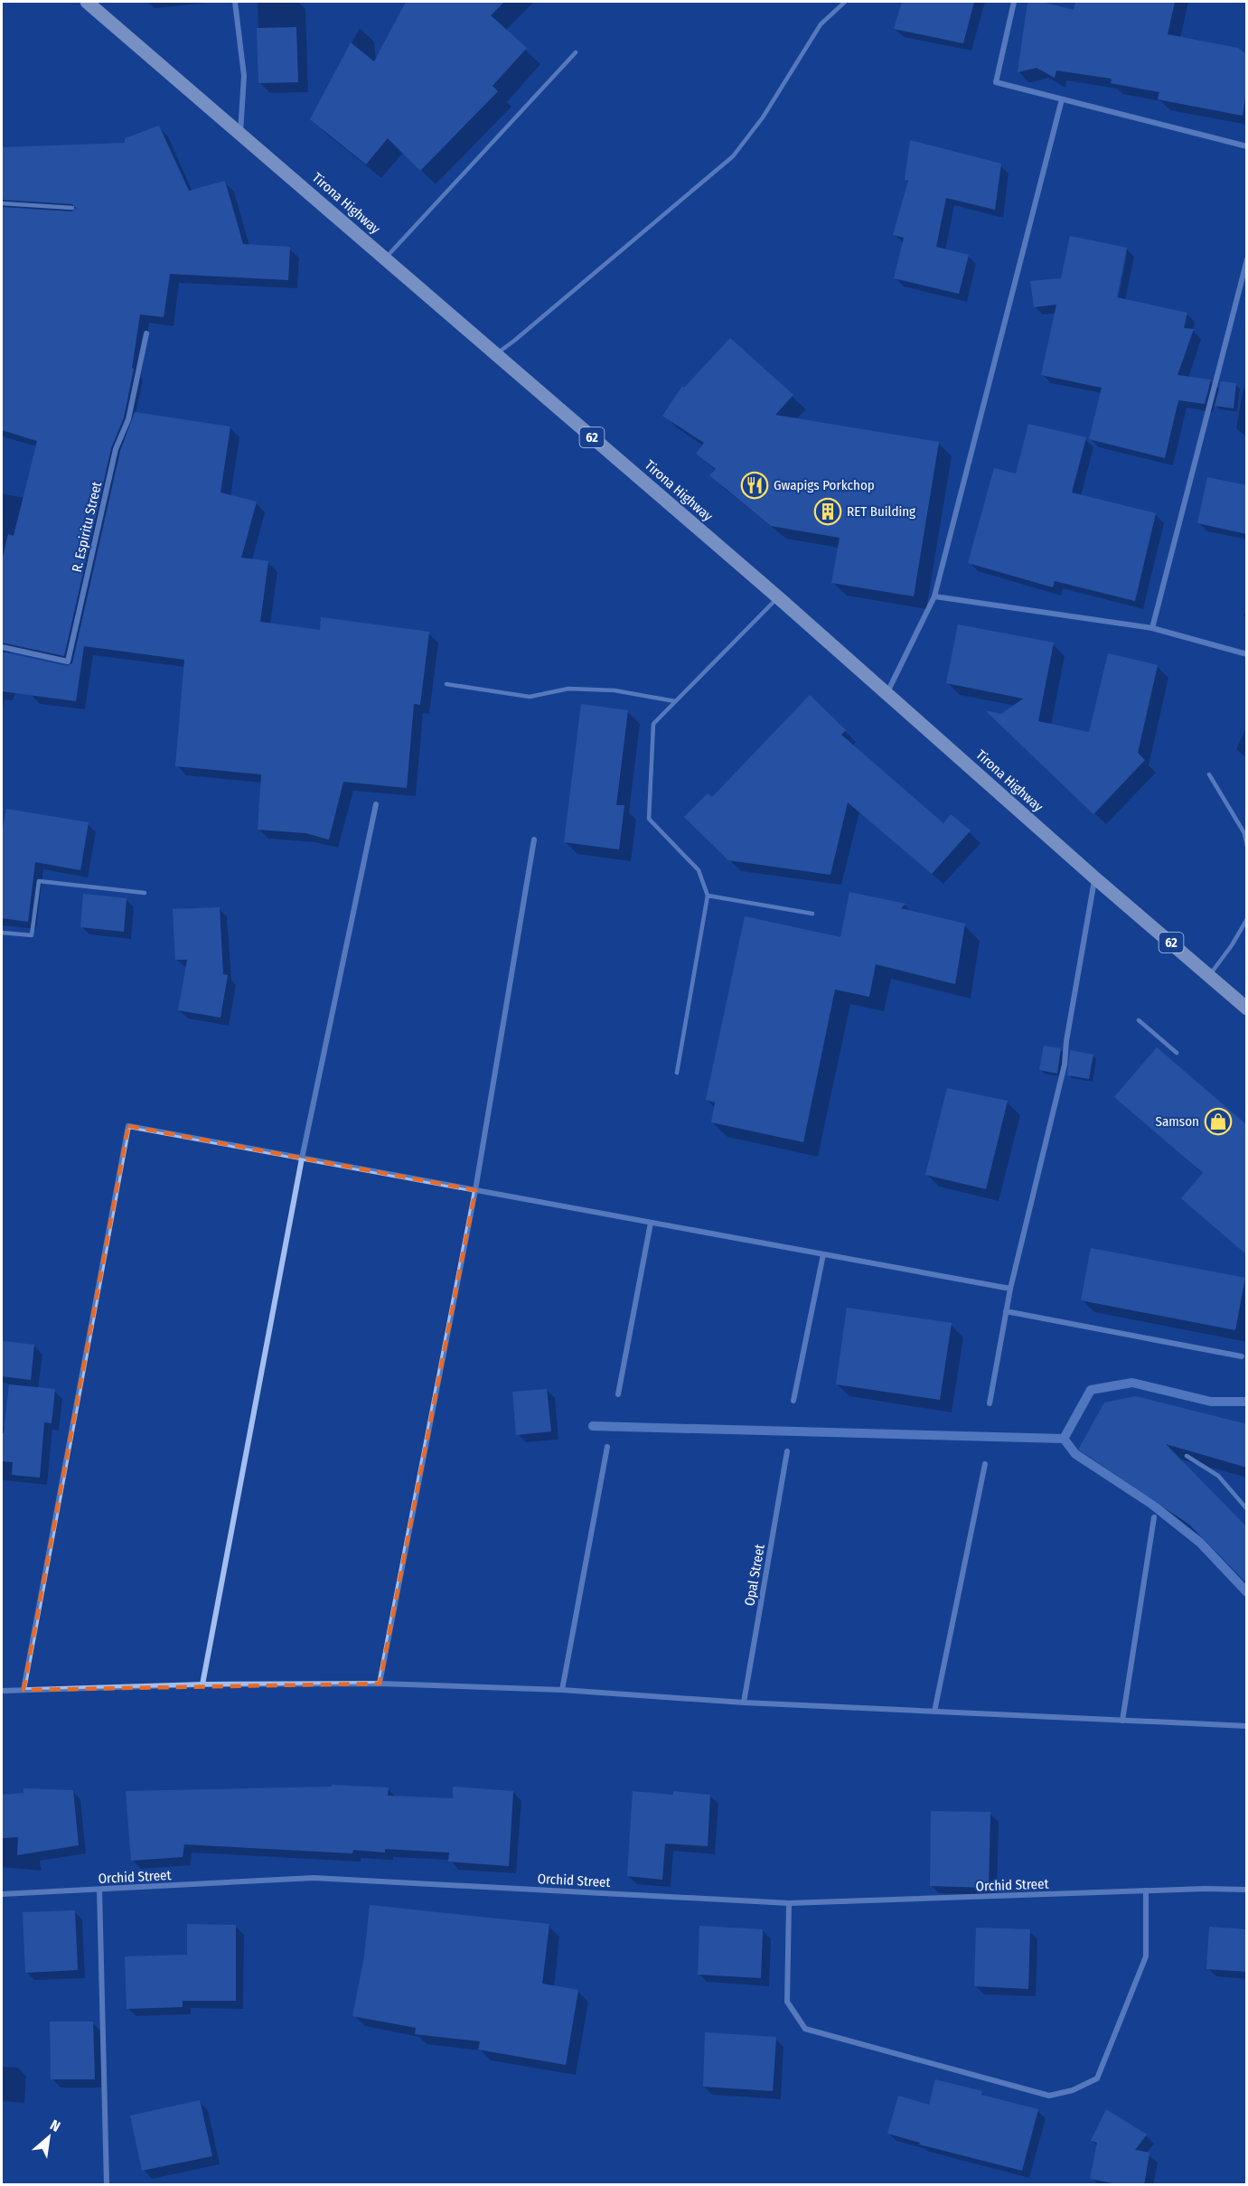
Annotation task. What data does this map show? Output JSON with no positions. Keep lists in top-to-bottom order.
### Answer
{
  "streets": {
    "main road": ["Tirona Highway", "62"],
    "street": ["R. Espiritu Street", "Opal Street", "Orchid Street"]
  },
  "places": {
    "restaurant": ["Gwapigs Porkchop"],
    "building": ["RET Building"],
    "shop": ["Samson"]
  },
  "north": "top right"
}
